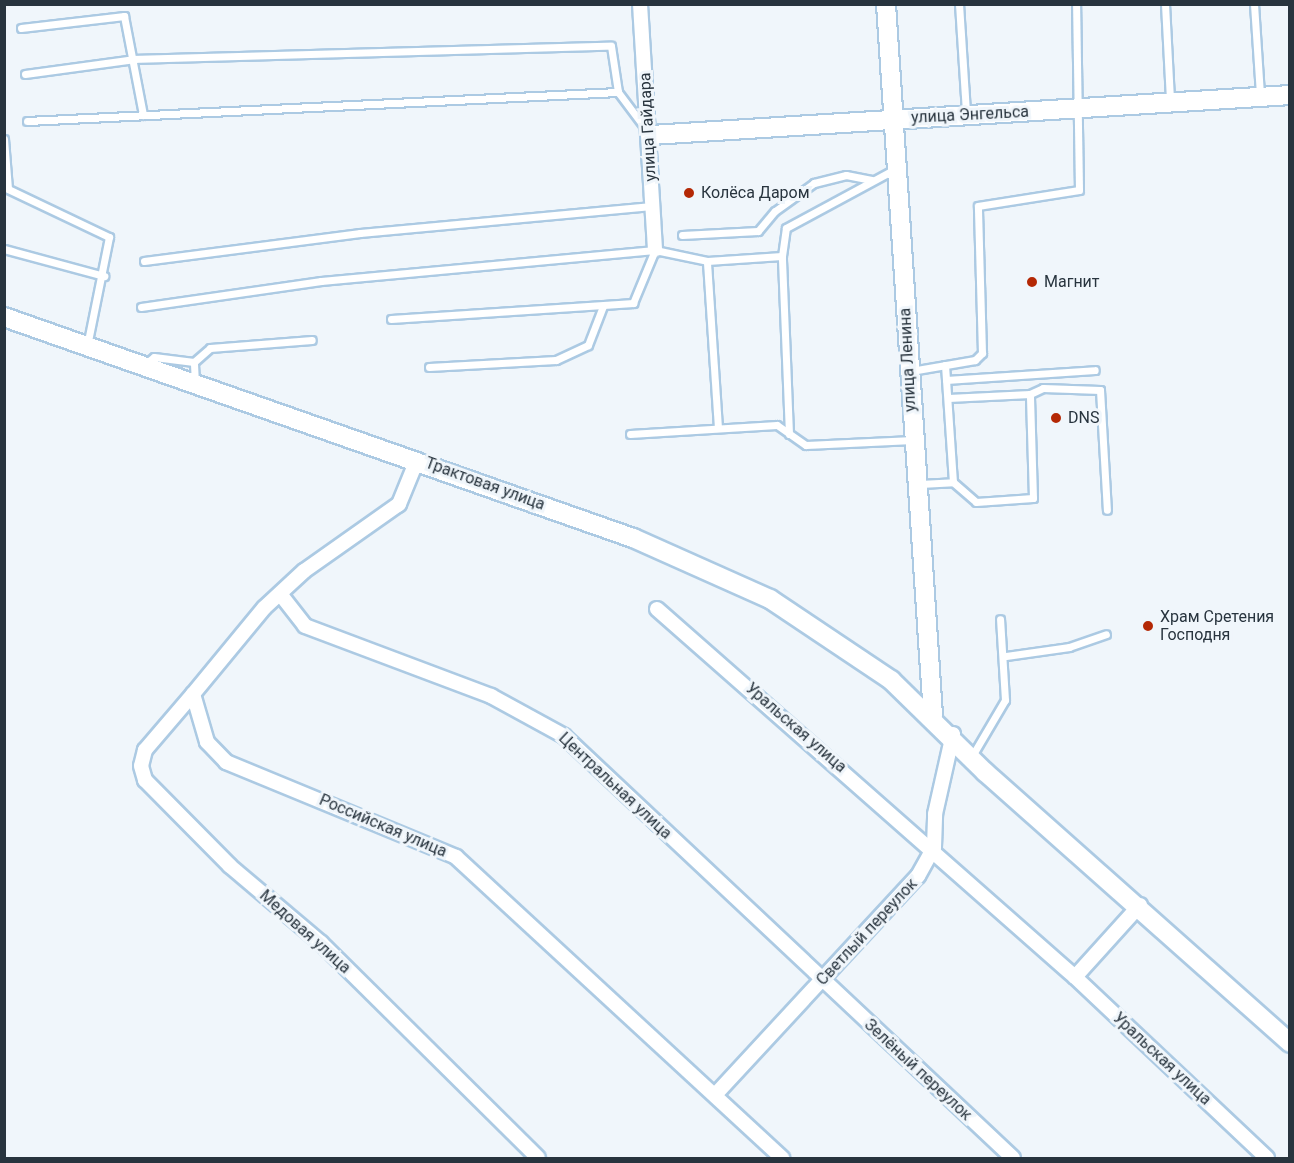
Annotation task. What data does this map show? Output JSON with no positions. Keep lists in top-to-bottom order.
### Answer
{
  "streets": {
    "street": [
      "улица Энгельса",
      "улица Гайдара",
      "улица Ленина",
      "Трактовая улица",
      "Уральская улица",
      "Центральная улица",
      "Российская улица",
      "Медовая улица",
      "Светлый переулок",
      "Зелёный переулок"
    ]
  },
  "crossings": [
    ["улица Энгельса", "улица Гайдара"],
    ["улица Энгельса", "улица Ленина"],
    ["улица Ленина", "Трактовая улица"],
    ["Трактовая улица", "Светлый переулок"],
    ["Уральская улица", "Светлый переулок"],
    ["Центральная улица", "Светлый переулок"],
    ["Центральная улица", "Зелёный переулок"],
    ["Российская улица", "Медовая улица"],
    ["Российская улица", "Светлый переулок"],
    ["Светлый переулок", "Зелёный переулок"]
  ],
  "places": [
    "Колёса Даром",
    "Магнит",
    "DNS",
    "Храм Сретения Господня"
  ]
}
